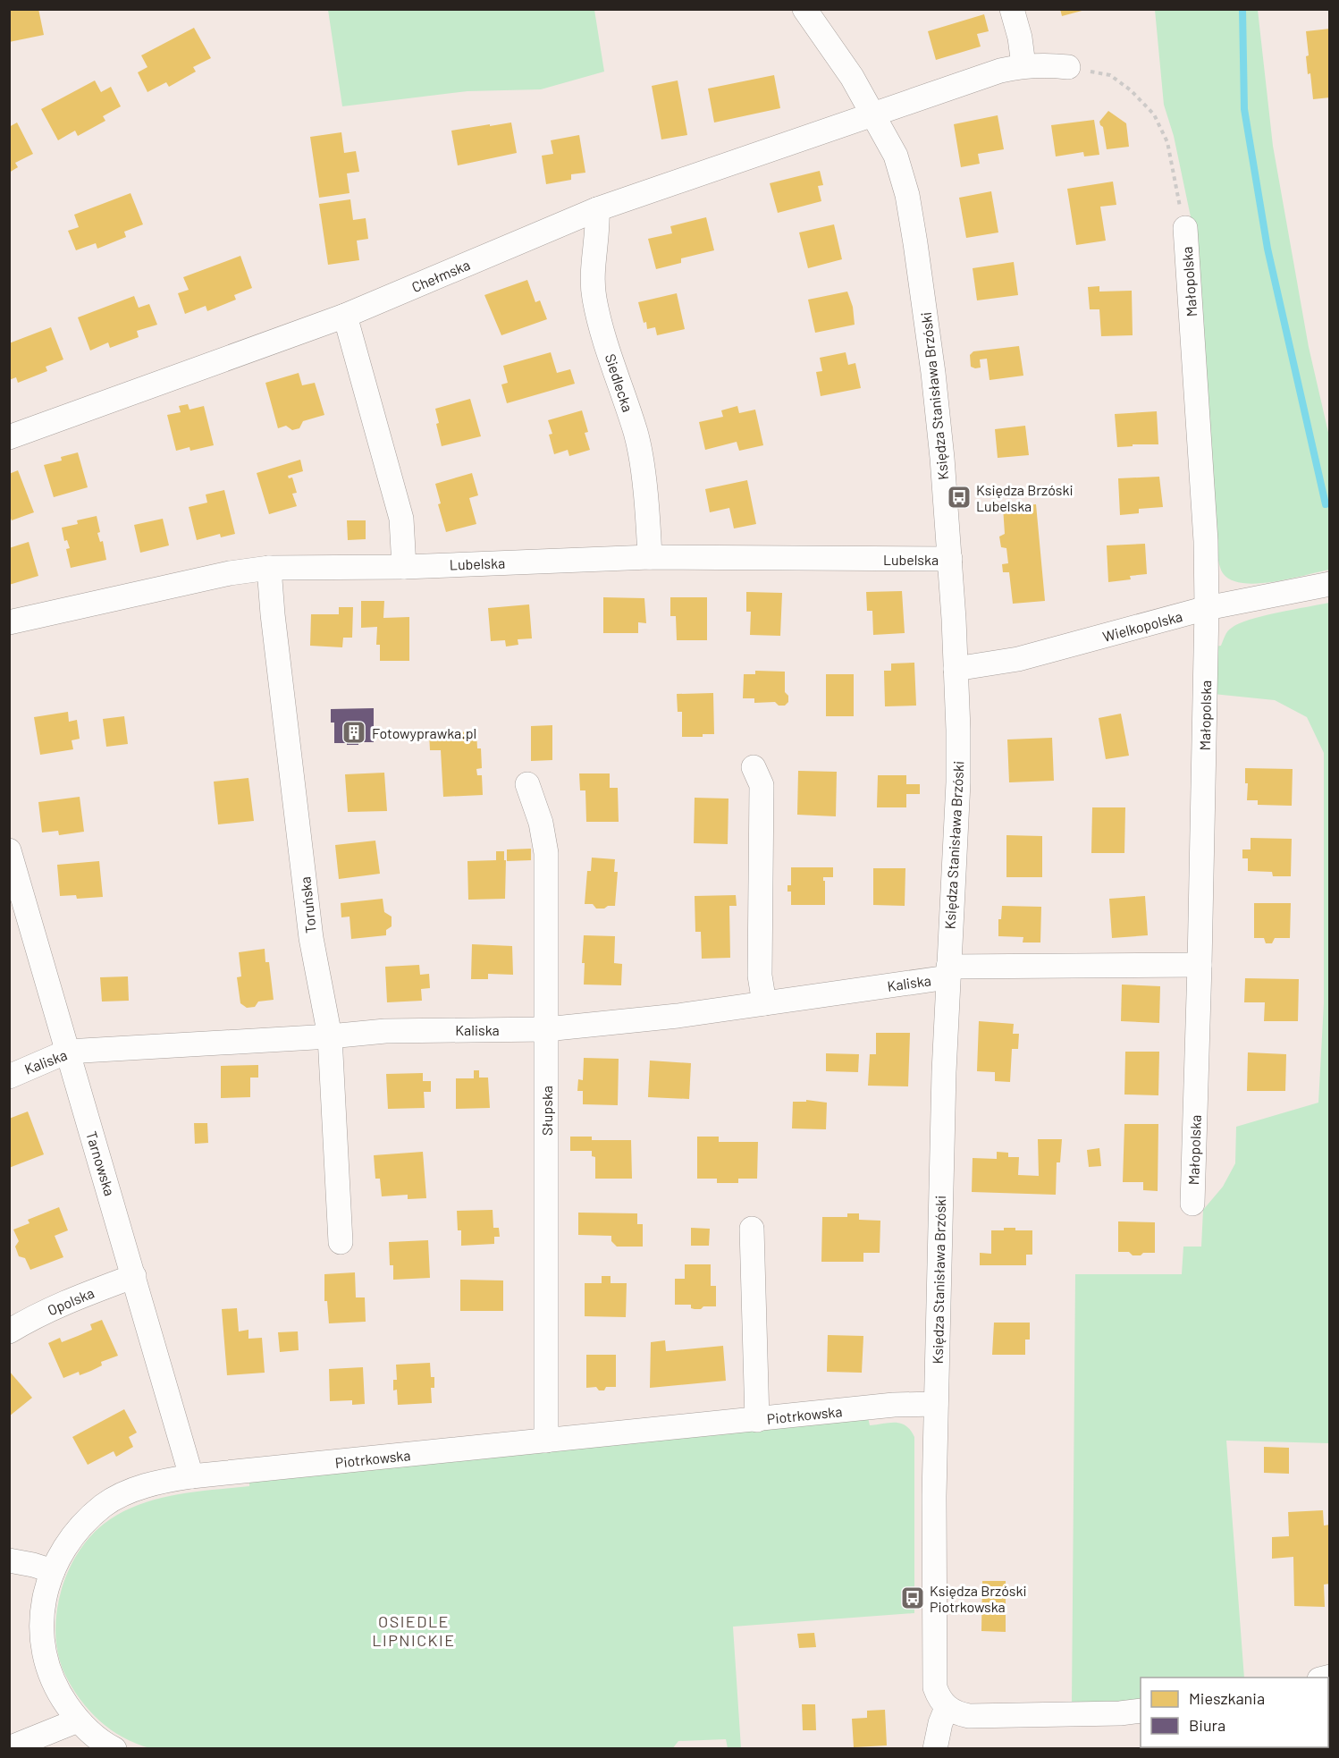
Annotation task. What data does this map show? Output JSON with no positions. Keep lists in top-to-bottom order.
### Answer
{
  "streets": {
    "street": [
      "Chełmska",
      "Małopolska",
      "Siedlecka",
      "Księdza Stanisława Brzóski",
      "Lubelska",
      "Wielkopolska",
      "Toruńska",
      "Kaliska",
      "Słupska",
      "Tarnowska",
      "Opolska",
      "Piotrkowska"
    ]
  },
  "crossings": [
    ["Chełmska", "Siedlecka"],
    ["Chełmska", "Księdza Stanisława Brzóski"],
    ["Małopolska", "Wielkopolska"],
    ["Małopolska", "Kaliska"],
    ["Siedlecka", "Lubelska"],
    ["Księdza Stanisława Brzóski", "Lubelska"],
    ["Księdza Stanisława Brzóski", "Wielkopolska"],
    ["Księdza Stanisława Brzóski", "Kaliska"],
    ["Księdza Stanisława Brzóski", "Piotrkowska"],
    ["Lubelska", "Toruńska"],
    ["Toruńska", "Kaliska"],
    ["Kaliska", "Słupska"],
    ["Kaliska", "Tarnowska"],
    ["Słupska", "Piotrkowska"],
    ["Tarnowska", "Opolska"],
    ["Tarnowska", "Piotrkowska"]
  ],
  "districts": ["OSIEDLE LIPNICKIE"],
  "places": {
    "bus stop": ["Księdza Brzóski Lubelska", "Księdza Brzóski Piotrkowska"],
    "building": ["Fotowyprawka.pl"]
  },
  "legend": ["Mieszkania", "Biura"]
}
